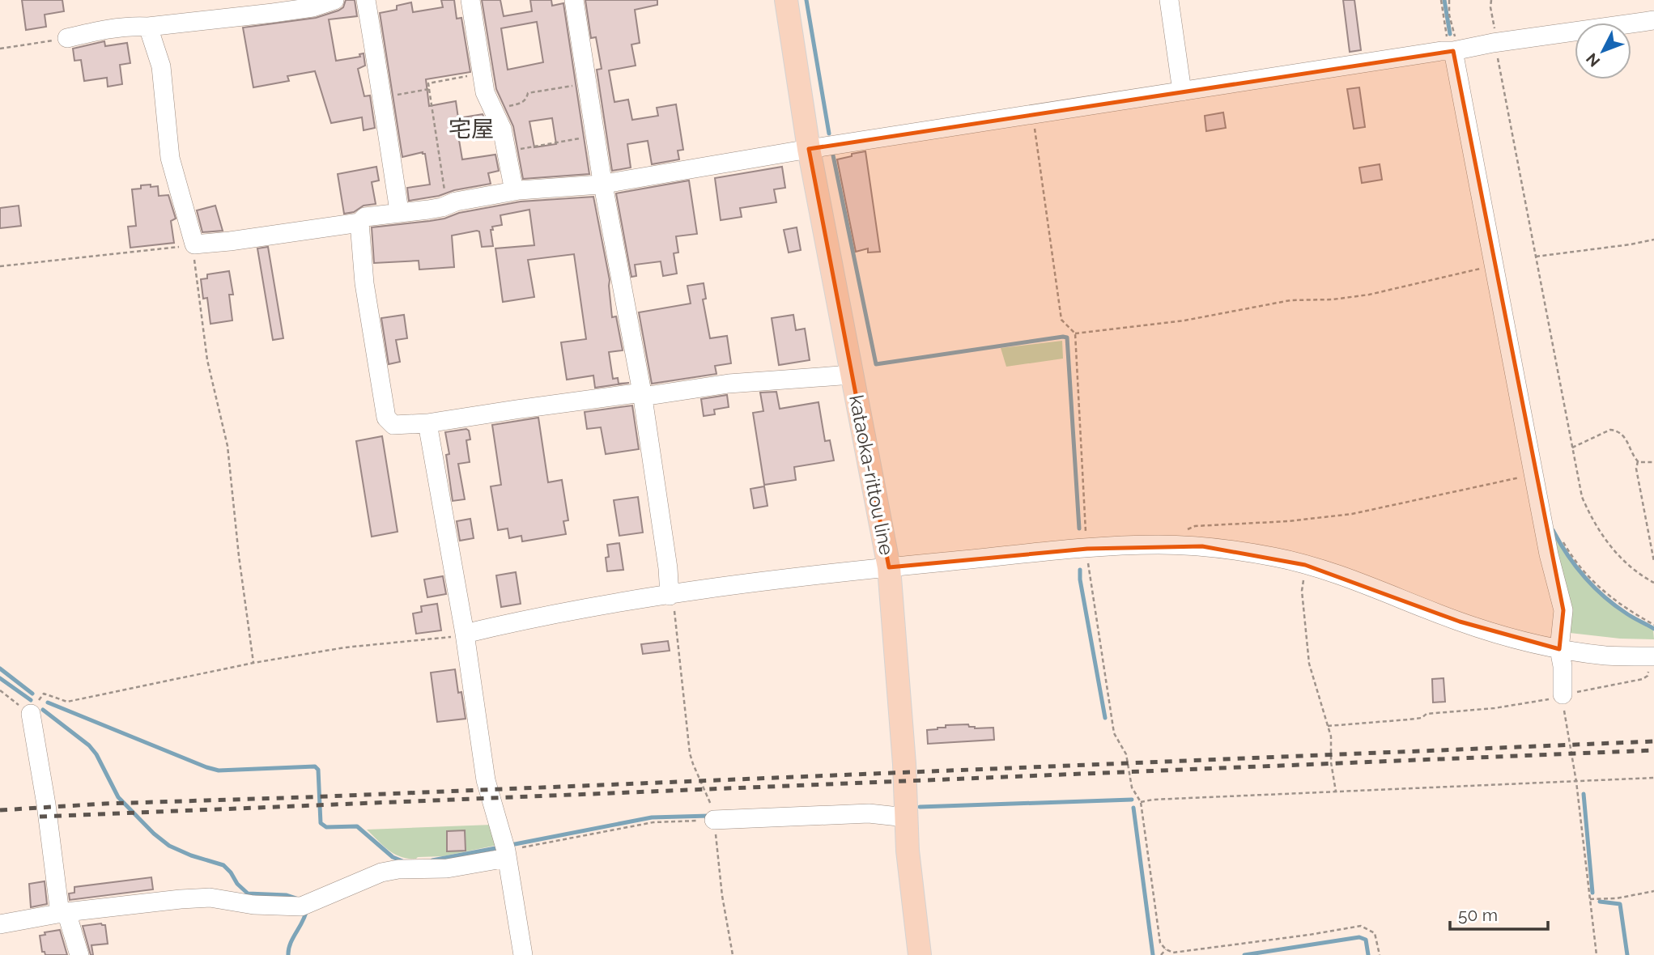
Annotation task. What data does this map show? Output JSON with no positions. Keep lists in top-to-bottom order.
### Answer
{
  "streets": {
    "main road": ["kataoka-rittou line"]
  },
  "districts": ["宅屋"],
  "scale_bar": "50 m",
  "north": "bottom left"
}
